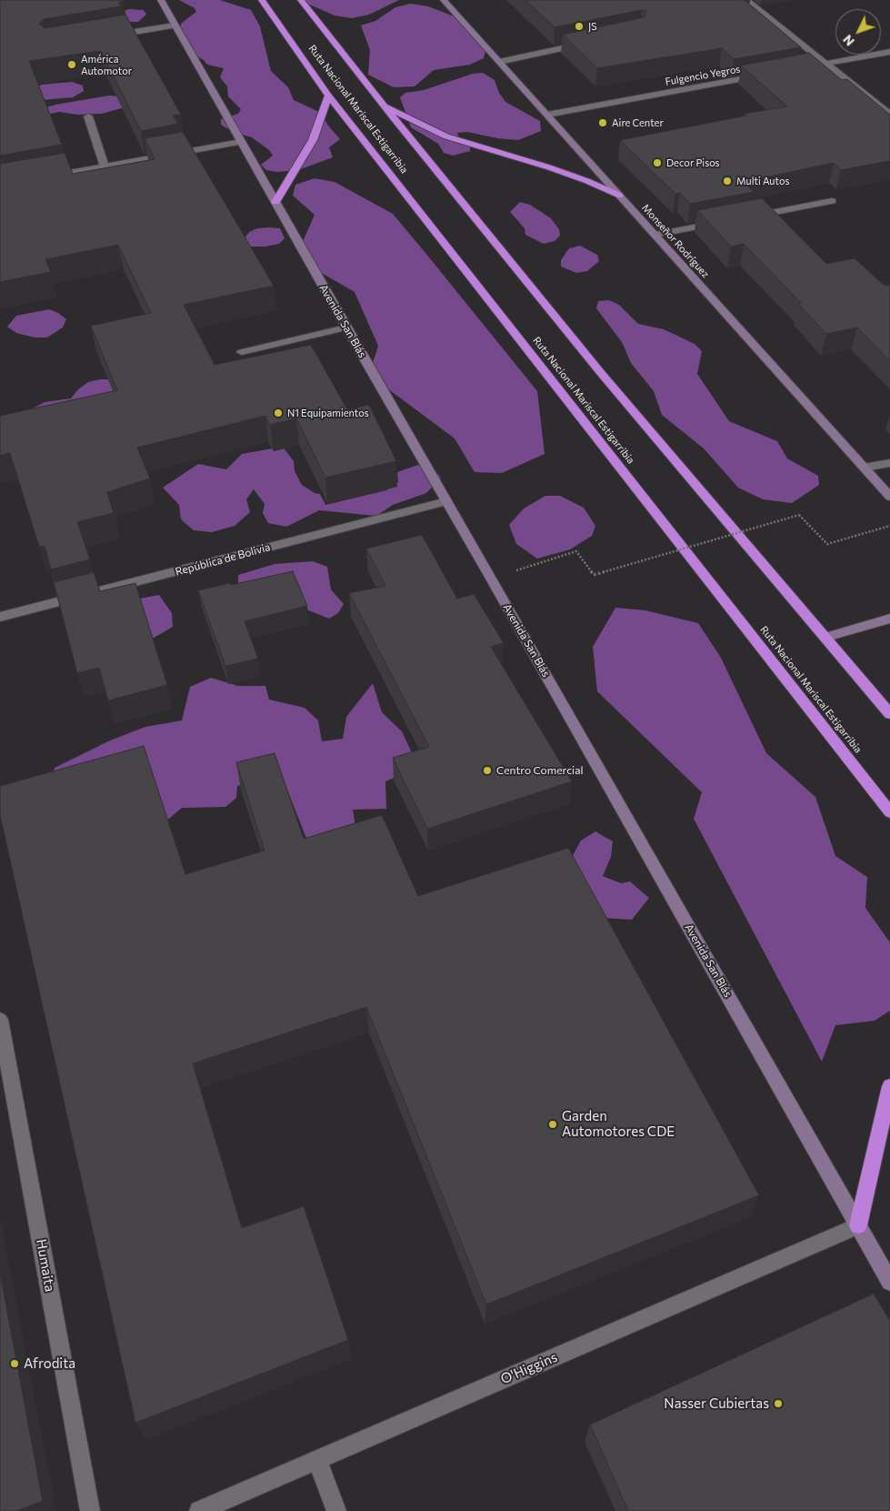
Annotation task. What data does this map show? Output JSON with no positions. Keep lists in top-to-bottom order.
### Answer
{
  "streets": {
    "highway": ["Ruta Nacional Mariscal Estigarribia"],
    "street": [
      "Fulgencio Yegros",
      "Monseñor Rodríguez",
      "Avenida San Blás",
      "República de Bolivia",
      "Humaita",
      "O'Higgins"
    ]
  },
  "crossings": [
    ["Fulgencio Yegros", "Monseñor Rodríguez"],
    ["Avenida San Blás", "República de Bolivia"],
    ["Avenida San Blás", "O'Higgins"]
  ],
  "places": [
    "JS",
    "América Automotor",
    "Aire Center",
    "Decor Pisos",
    "Multi Autos",
    "N1 Equipamientos",
    "Centro Comercial",
    "Garden Automotores CDE",
    "Afrodita",
    "Nasser Cubiertas"
  ],
  "north": "bottom left"
}
